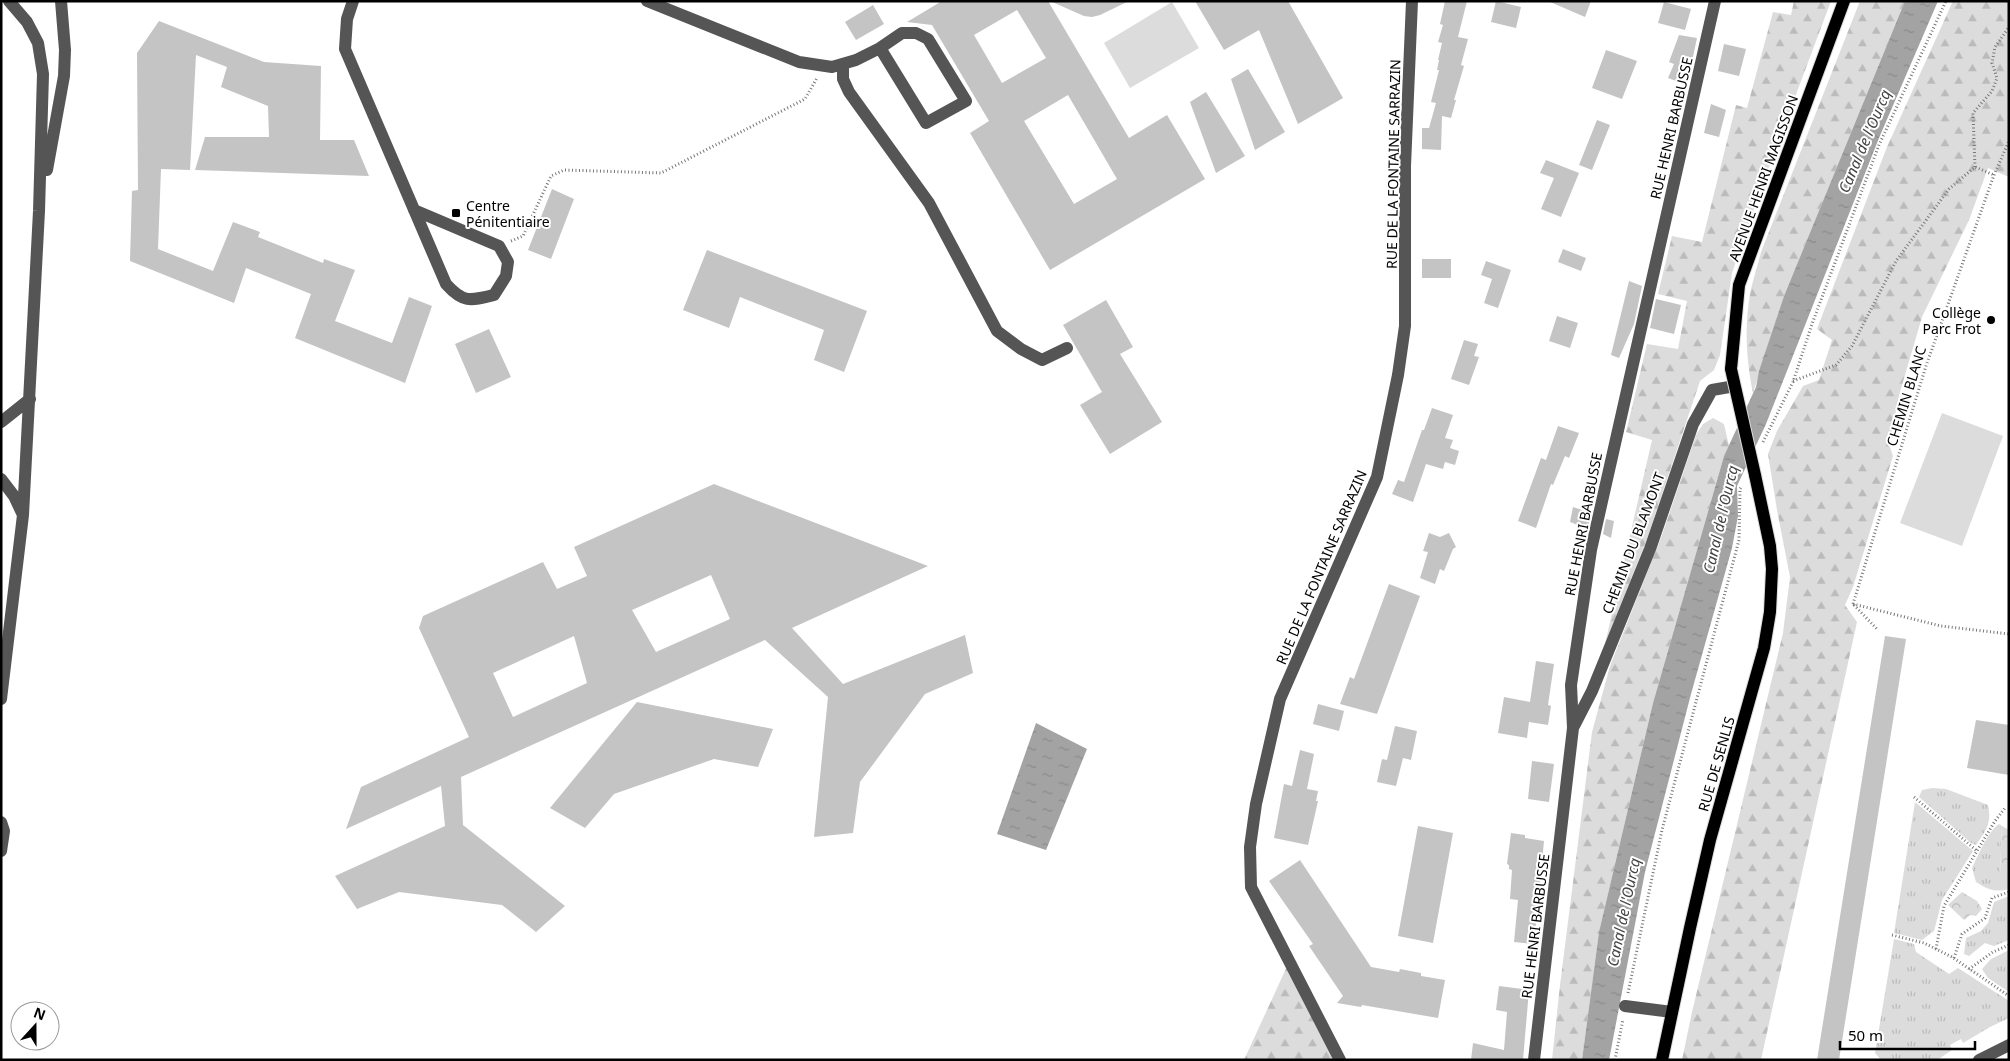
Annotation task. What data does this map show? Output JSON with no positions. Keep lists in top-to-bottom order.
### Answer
{
  "streets": {
    "main road": ["AVENUE HENRI MAGISSON", "RUE DE SENLIS"],
    "street": ["RUE HENRI BARBUSSE", "RUE DE LA FONTAINE SARRAZIN", "CHEMIN DU BLAMONT"],
    "path": ["CHEMIN BLANC"]
  },
  "crossings": [
    ["RUE HENRI BARBUSSE", "CHEMIN DU BLAMONT"],
    ["AVENUE HENRI MAGISSON", "CHEMIN DU BLAMONT"],
    ["AVENUE HENRI MAGISSON", "RUE DE SENLIS"],
    ["CHEMIN DU BLAMONT", "RUE DE SENLIS"]
  ],
  "water": ["Canal de l'Ourcq"],
  "places": {
    "transit": ["Centre Pénitentiaire"],
    "other": ["Collège Parc Frot"]
  },
  "scale_bar": "50 m",
  "north": "top"
}
